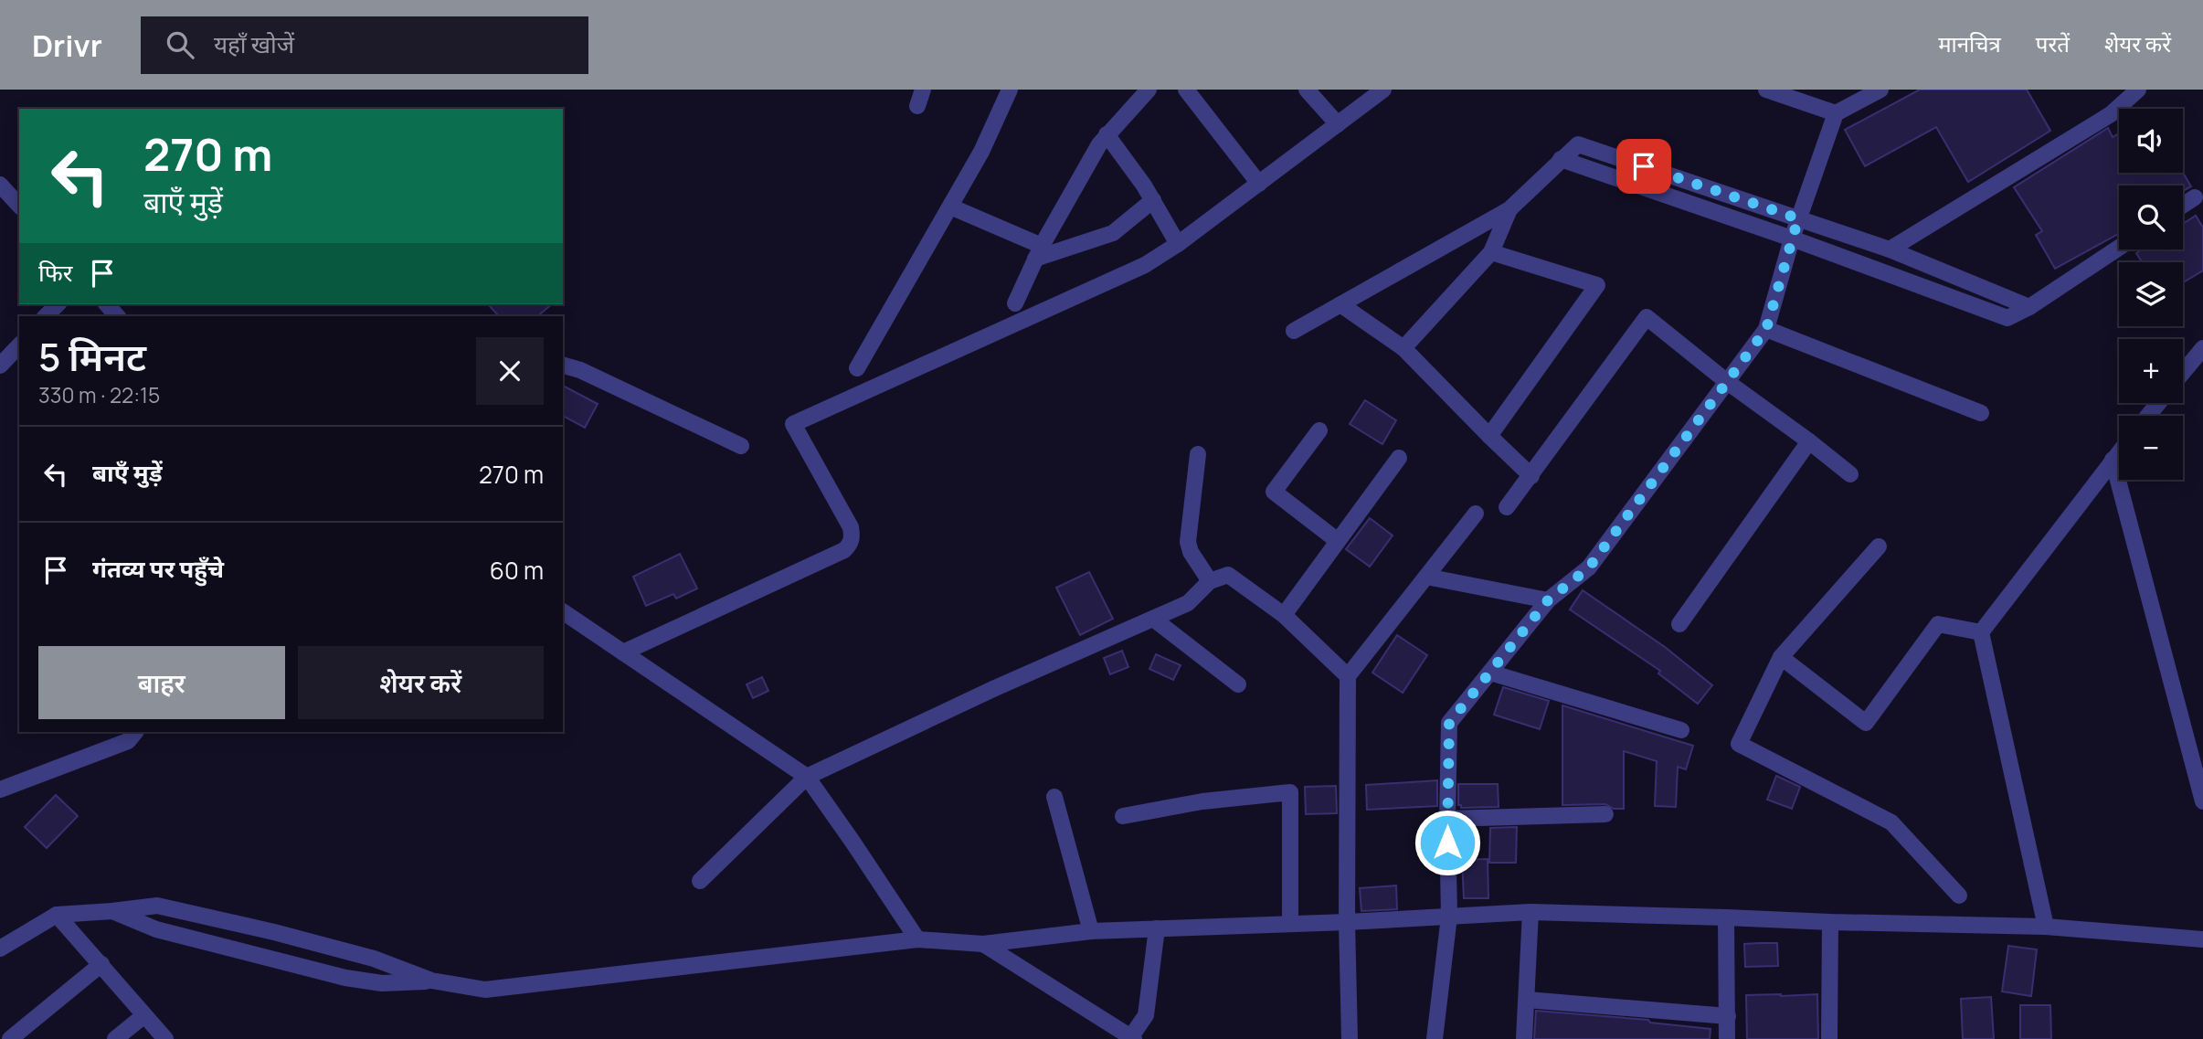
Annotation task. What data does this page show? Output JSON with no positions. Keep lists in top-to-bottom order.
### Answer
{
  "page": {
    "header": "Drivr",
    "search": "यहाँ खोजें",
    "nav": ["मानचित्र", "परतें", "शेयर करें"],
    "map_buttons": ["+", "−"],
    "turn": ["270 m", "बाएँ मुड़ें"],
    "then": "फिर",
    "heading": ["5 मिनट", "330 m · 22:15"],
    "list": [
      {
        "name": "बाएँ मुड़ें",
        "value": "270 m"
      },
      {
        "name": "गंतव्य पर पहुँचे",
        "value": "60 m"
      }
    ],
    "buttons": ["बाहर", "शेयर करें"]
  }
}
